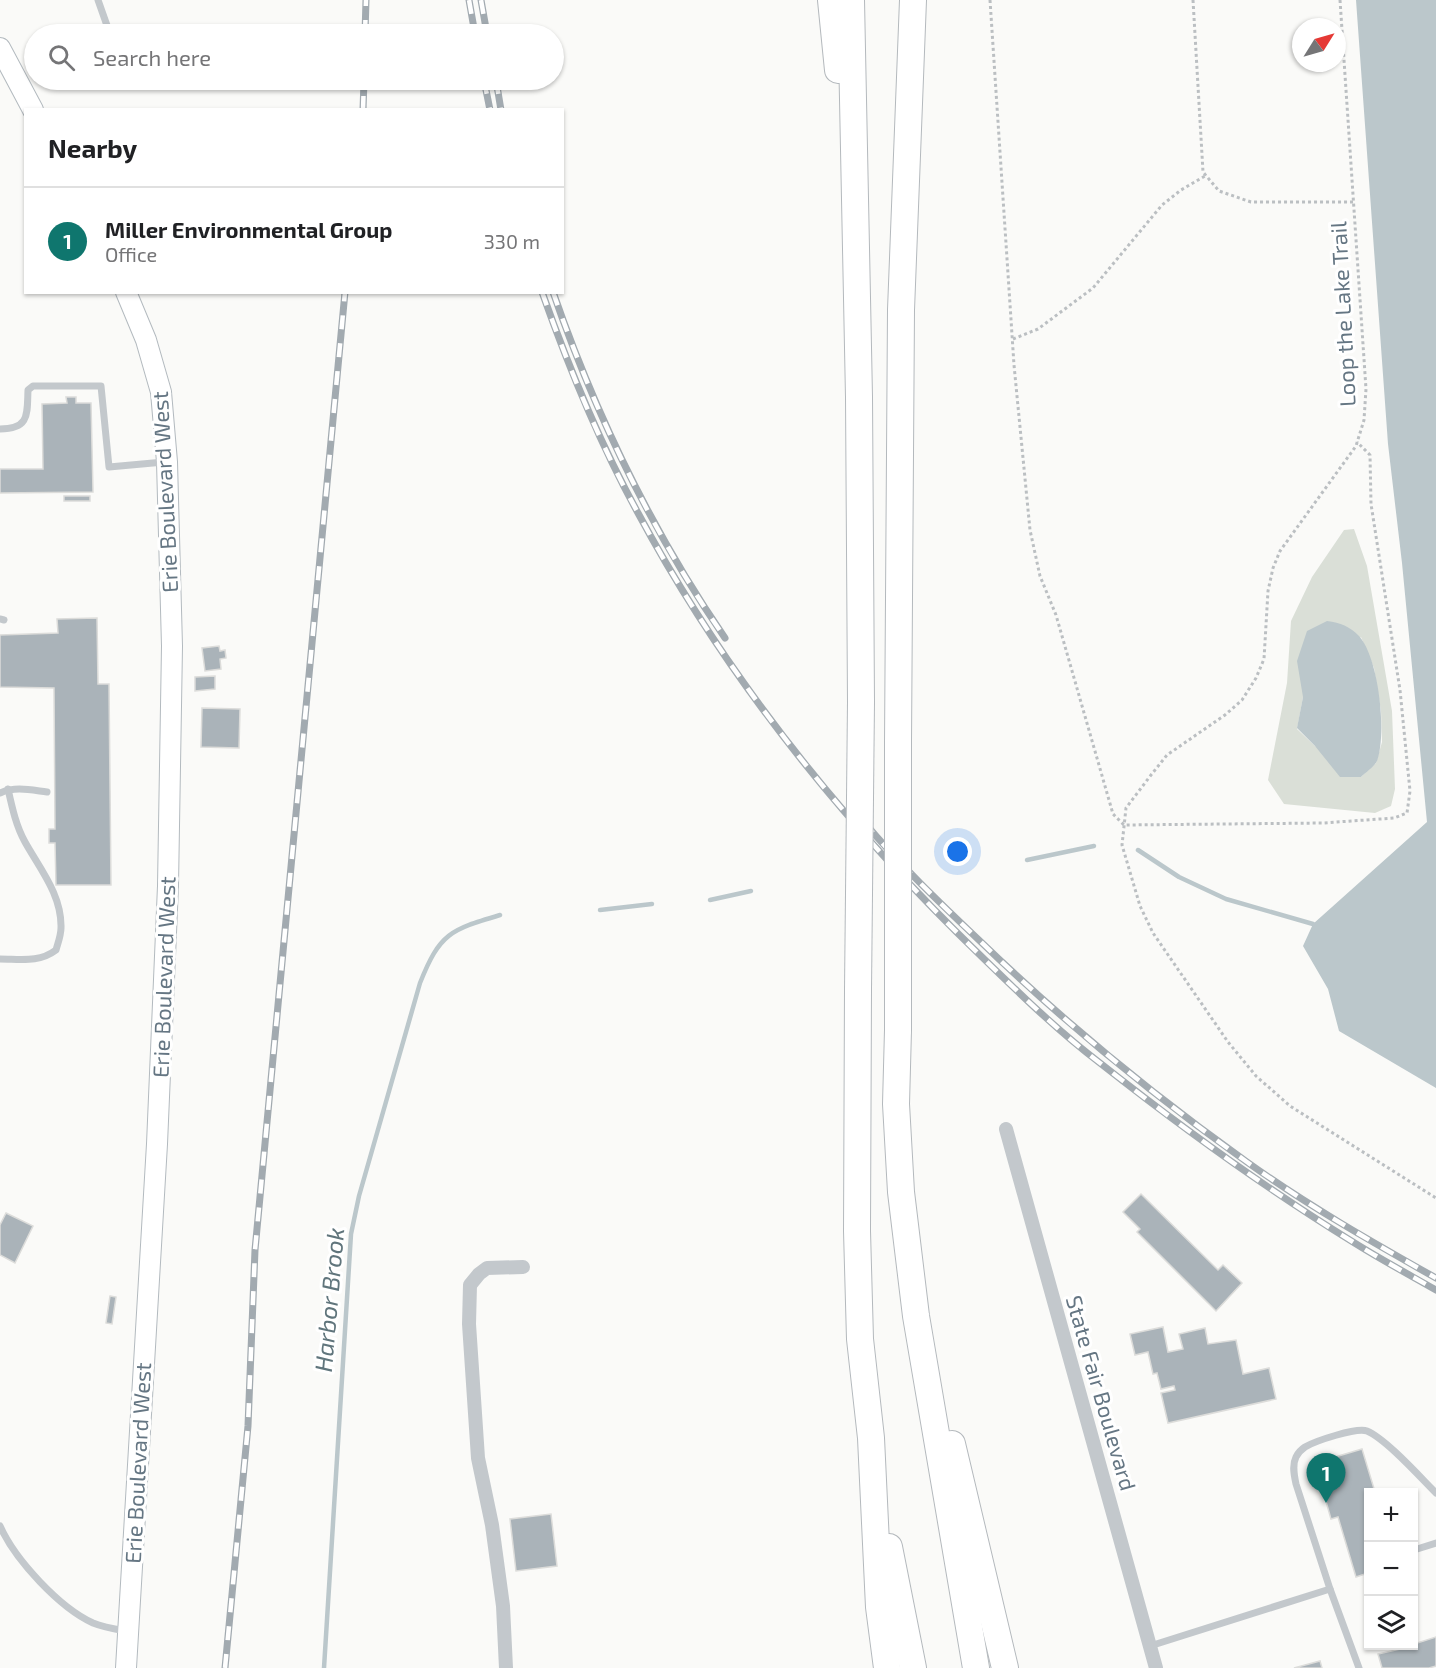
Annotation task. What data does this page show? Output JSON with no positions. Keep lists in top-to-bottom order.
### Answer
{
  "streets": {
    "main road": ["Erie Boulevard West"],
    "street": ["State Fair Boulevard"],
    "path": ["Loop the Lake Trail"]
  },
  "water": ["Harbor Brook"],
  "north": "top right",
  "page": {
    "search": "Search here",
    "heading": "Nearby",
    "list": [
      {
        "mark": "1",
        "name": "Miller Environmental Group",
        "note": "Office",
        "value": "330 m"
      }
    ],
    "pins": "1",
    "map_buttons": ["+", "−"]
  }
}
